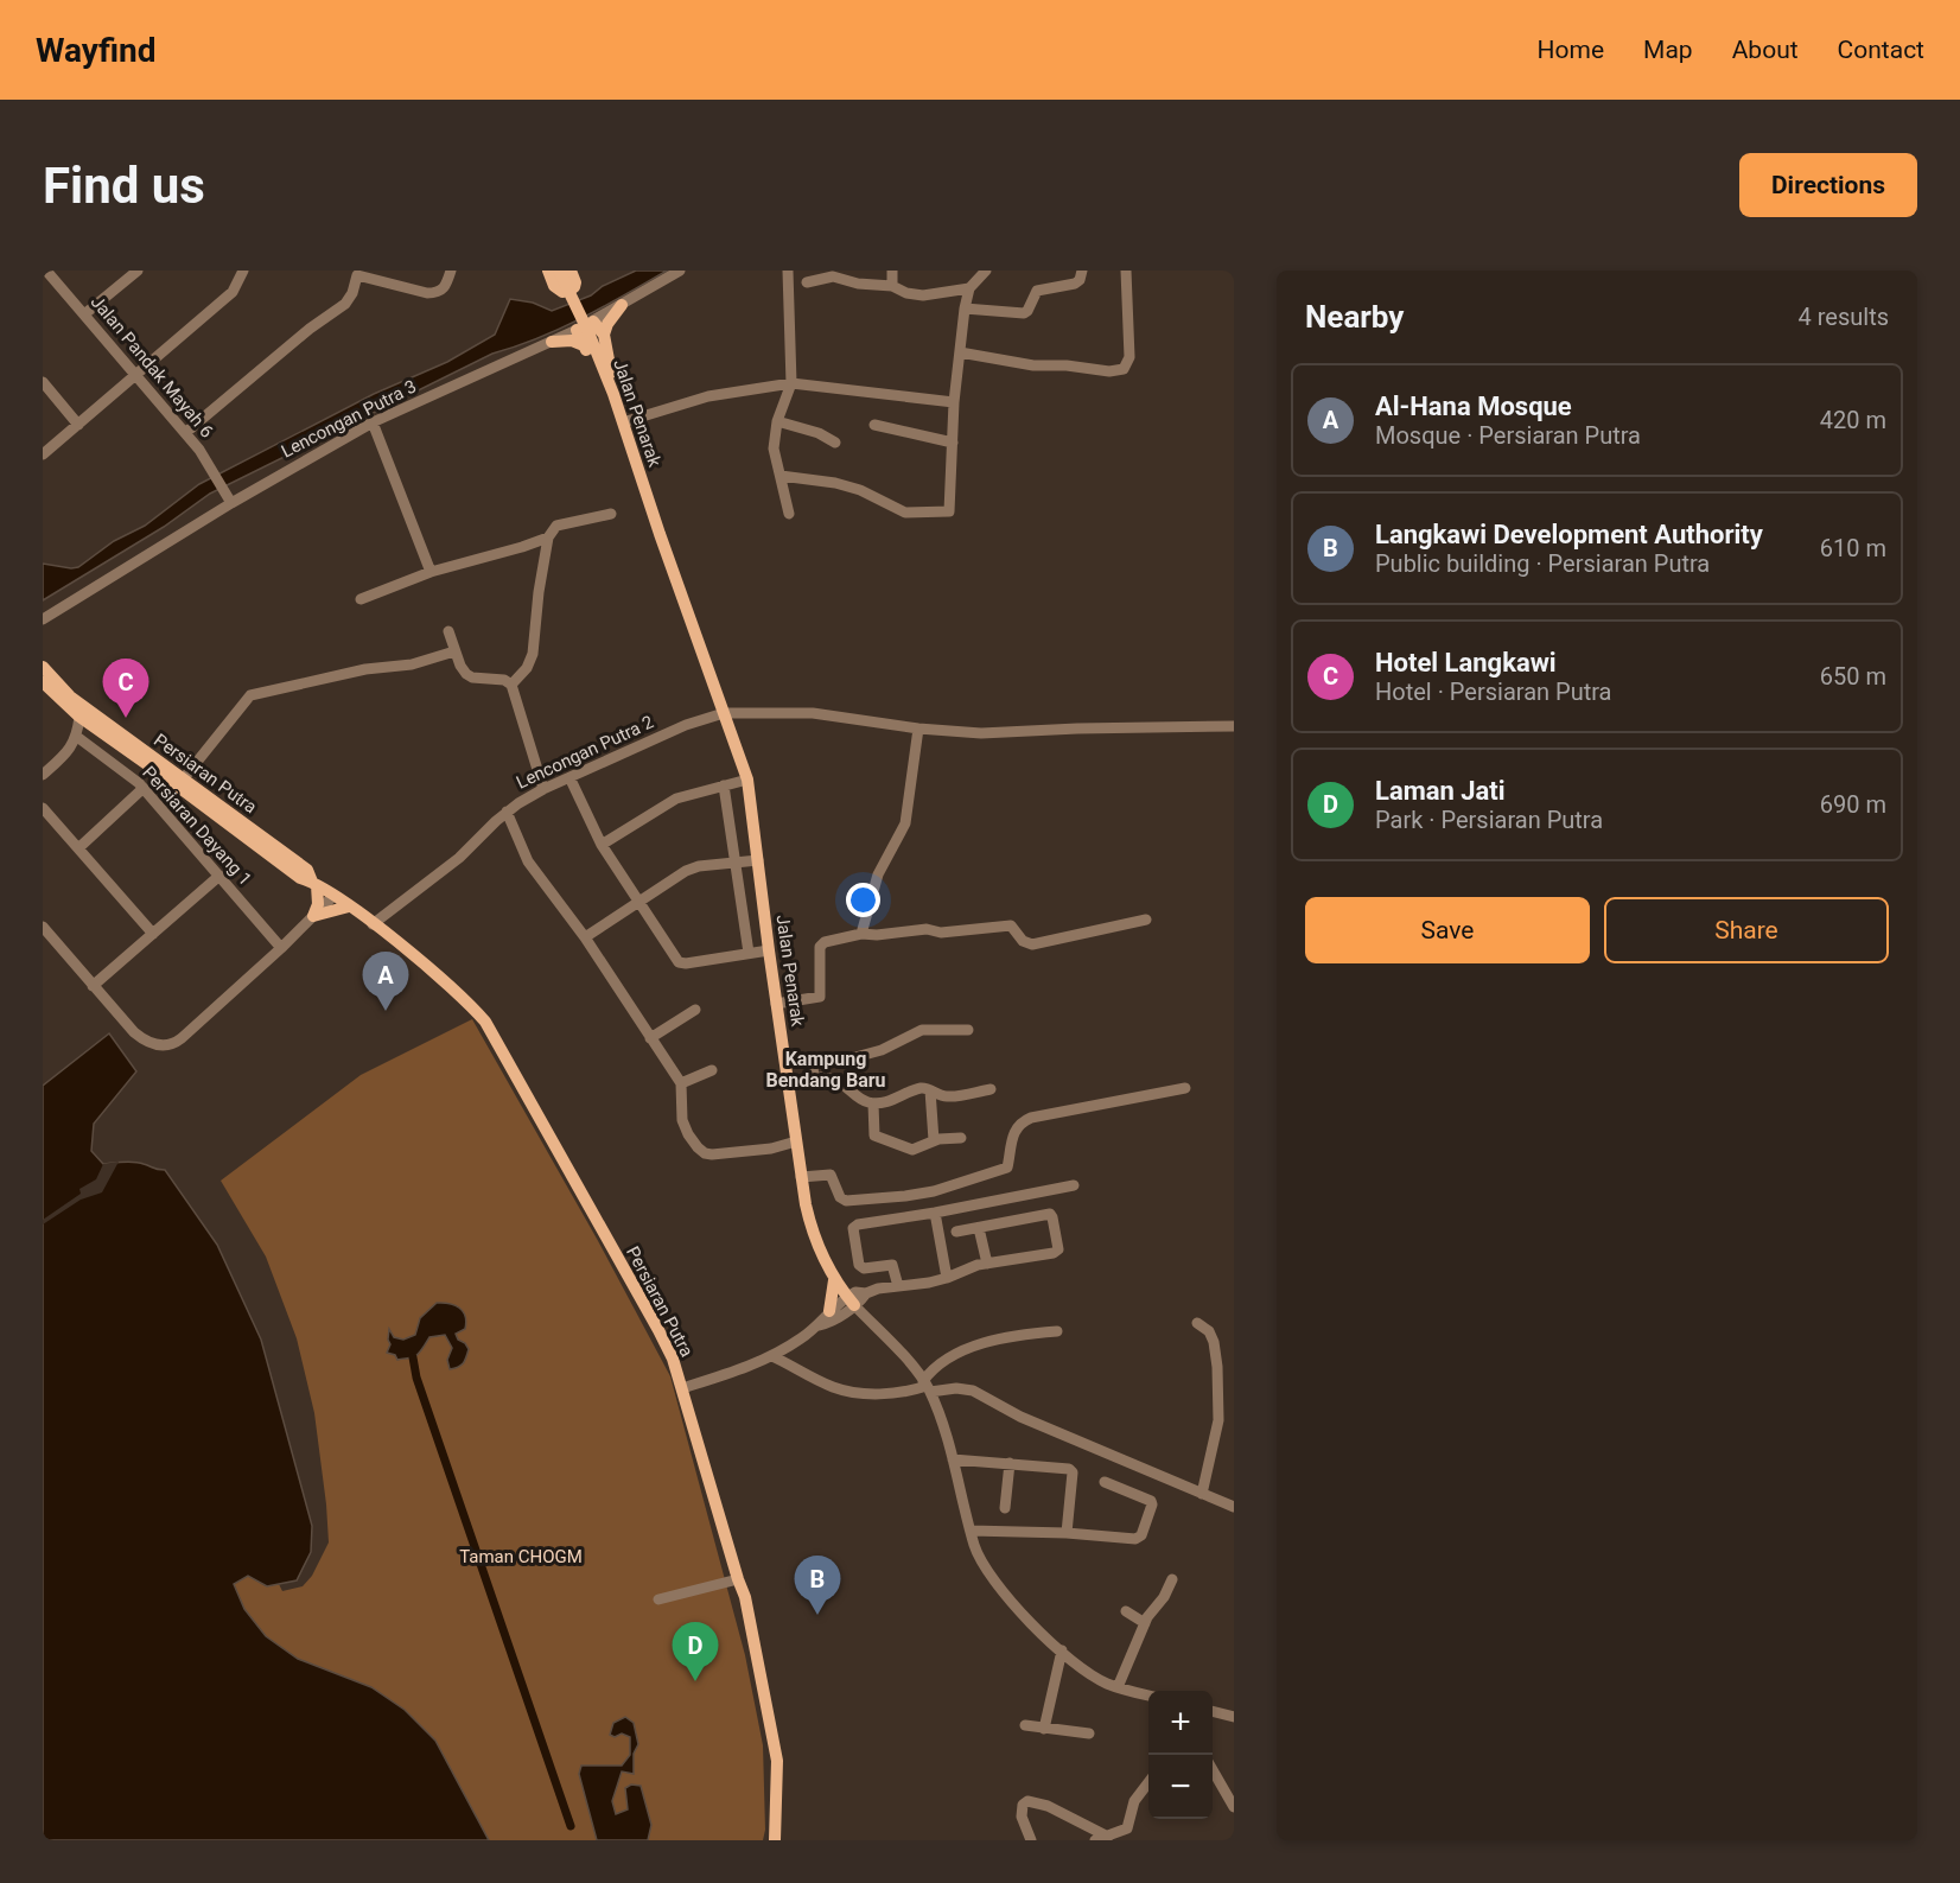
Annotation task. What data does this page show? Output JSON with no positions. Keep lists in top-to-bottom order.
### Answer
{
  "streets": {
    "main road": ["Jalan Penarak", "Persiaran Putra"],
    "street": [
      "Jalan Pandak Mayah 6",
      "Lencongan Putra 3",
      "Lencongan Putra 2",
      "Persiaran Dayang 1"
    ]
  },
  "crossings": [
    ["Jalan Pandak Mayah 6", "Lencongan Putra 3"],
    ["Jalan Penarak", "Lencongan Putra 2"],
    ["Lencongan Putra 2", "Persiaran Putra"]
  ],
  "districts": ["Kampung Bendang Baru"],
  "parks": ["Taman CHOGM"],
  "page": {
    "header": "Wayfind",
    "nav": [
      "Home",
      "Map",
      "About",
      "Contact"
    ],
    "buttons": [
      "Directions",
      ["Save", "Share"]
    ],
    "title": "Find us",
    "heading": ["Nearby", "4 results"],
    "list": [
      {
        "mark": "A",
        "name": "Al-Hana Mosque",
        "note": "Mosque · Persiaran Putra",
        "value": "420 m"
      },
      {
        "mark": "B",
        "name": "Langkawi Development Authority",
        "note": "Public building · Persiaran Putra",
        "value": "610 m"
      },
      {
        "mark": "C",
        "name": "Hotel Langkawi",
        "note": "Hotel · Persiaran Putra",
        "value": "650 m"
      },
      {
        "mark": "D",
        "name": "Laman Jati",
        "note": "Park · Persiaran Putra",
        "value": "690 m"
      }
    ],
    "pins": [
      "C",
      "A",
      "B",
      "D"
    ],
    "map_buttons": ["+", "−"]
  }
}
